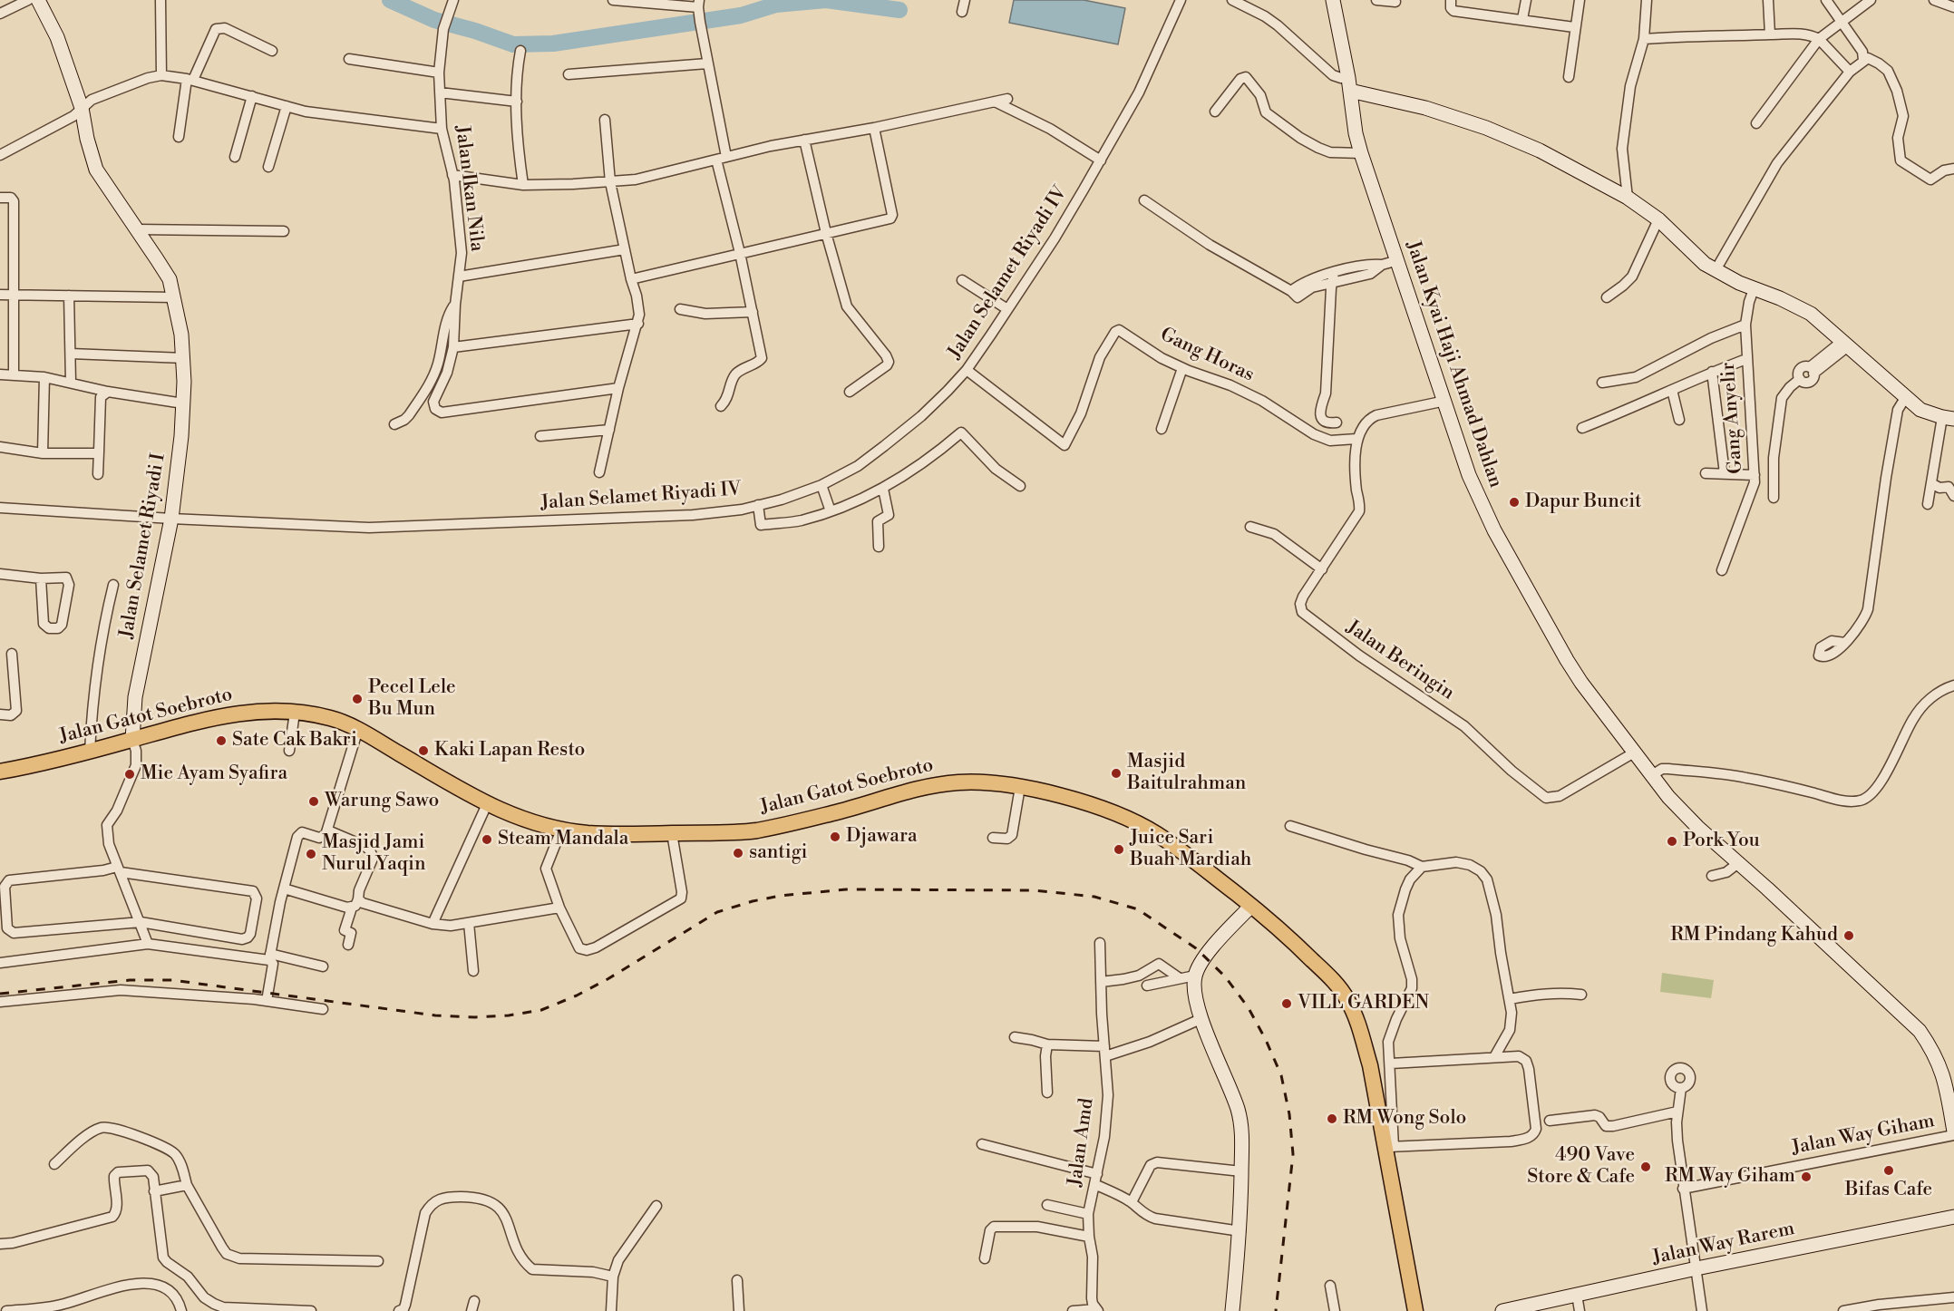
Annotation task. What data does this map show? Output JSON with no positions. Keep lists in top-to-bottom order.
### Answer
{
  "streets": {
    "main road": [
      "Jalan Kyai Haji Ahmad Dahlan",
      "Jalan Selamet Riyadi I",
      "Jalan Gatot Soebroto",
      "Jalan Way Rarem"
    ],
    "street": [
      "Jalan Ikan Nila",
      "Jalan Selamet Riyadi IV",
      "Gang Horas",
      "Gang Anyelir",
      "Jalan Beringin",
      "Jalan Way Giham",
      "Jalan Amd"
    ]
  },
  "crossings": [
    ["Jalan Selamet Riyadi IV", "Gang Horas"],
    ["Jalan Selamet Riyadi IV", "Jalan Selamet Riyadi I"],
    ["Gang Horas", "Jalan Beringin"],
    ["Jalan Kyai Haji Ahmad Dahlan", "Jalan Beringin"],
    ["Jalan Kyai Haji Ahmad Dahlan", "Jalan Way Giham"],
    ["Jalan Selamet Riyadi I", "Jalan Gatot Soebroto"]
  ],
  "places": [
    "Dapur Buncit",
    "Pecel Lele Bu Mun",
    "Sate Cak Bakri",
    "Kaki Lapan Resto",
    "Masjid Baitulrahman",
    "Mie Ayam Syafira",
    "Warung Sawo",
    "Djawara",
    "Steam Mandala",
    "Pork You",
    "Juice Sari Buah Mardiah",
    "santigi",
    "Masjid Jami Nurul Yaqin",
    "RM Pindang Kahud",
    "VILL GARDEN",
    "RM Wong Solo",
    "490 Vave Store & Cafe",
    "Bifas Cafe",
    "RM Way Giham"
  ]
}
